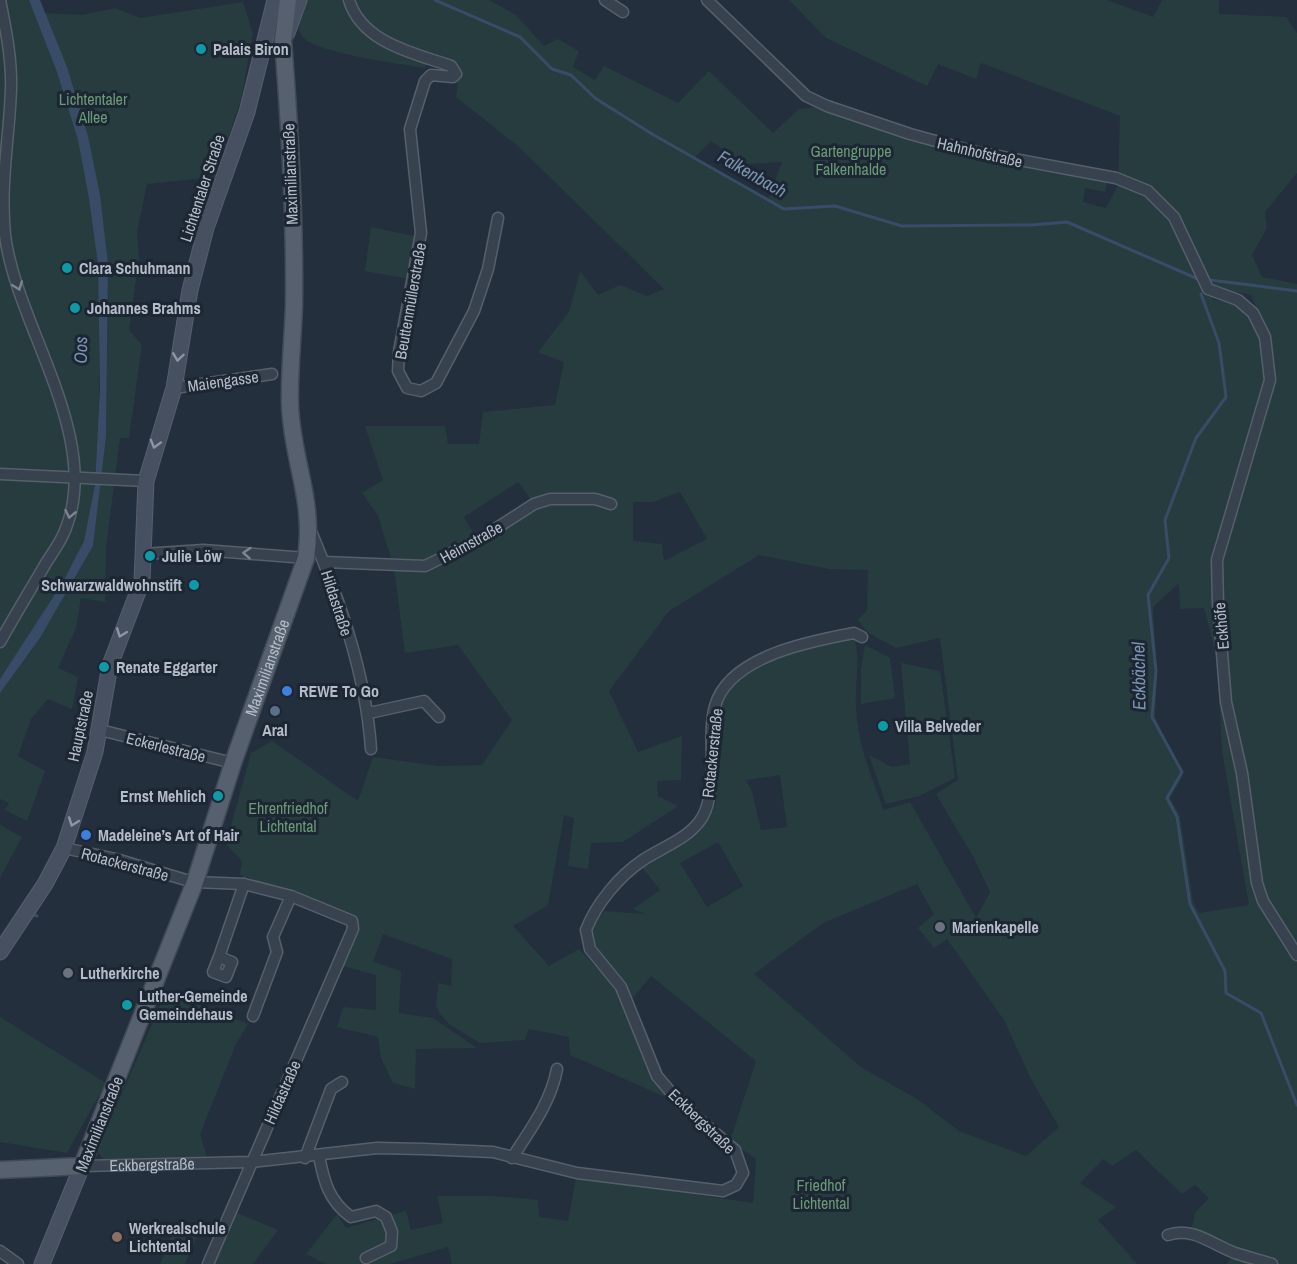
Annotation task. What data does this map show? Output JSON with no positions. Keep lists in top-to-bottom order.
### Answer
{
  "streets": {
    "main road": [
      "Maximilianstraße",
      "Lichtentaler Straße",
      "Hauptstraße",
      "Eckbergstraße"
    ],
    "street": [
      "Hahnhofstraße",
      "Beuttenmüllerstraße",
      "Maiengasse",
      "Heimstraße",
      "Hildastraße",
      "Eckhöfe",
      "Eckerlestraße",
      "Rotackerstraße"
    ]
  },
  "crossings": [
    ["Hahnhofstraße", "Eckhöfe"],
    ["Maximilianstraße", "Hildastraße"],
    ["Maximilianstraße", "Eckerlestraße"],
    ["Maximilianstraße", "Rotackerstraße"],
    ["Maximilianstraße", "Eckbergstraße"],
    ["Lichtentaler Straße", "Maiengasse"],
    ["Lichtentaler Straße", "Hauptstraße"],
    ["Maiengasse", "Hauptstraße"],
    ["Heimstraße", "Hildastraße"],
    ["Hildastraße", "Rotackerstraße"],
    ["Hildastraße", "Eckbergstraße"],
    ["Hauptstraße", "Eckerlestraße"],
    ["Hauptstraße", "Rotackerstraße"],
    ["Rotackerstraße", "Eckbergstraße"]
  ],
  "one_way": ["Lichtentaler Straße", "Hauptstraße"],
  "water": ["Falkenbach", "Oos", "Eckbächel"],
  "parks": [
    "Lichtentaler Allee",
    "Gartengruppe Falkenhalde",
    "Ehrenfriedhof Lichtental",
    "Friedhof Lichtental"
  ],
  "places": [
    "Palais Biron",
    "Clara Schuhmann",
    "Johannes Brahms",
    "Julie Löw",
    "Schwarzwaldwohnstift",
    "Renate Eggarter",
    "REWE To Go",
    "Aral",
    "Villa Belveder",
    "Ernst Mehlich",
    "Madeleine’s Art of Hair",
    "Marienkapelle",
    "Lutherkirche",
    "Luther-Gemeinde Gemeindehaus",
    "Werkrealschule Lichtental"
  ]
}
